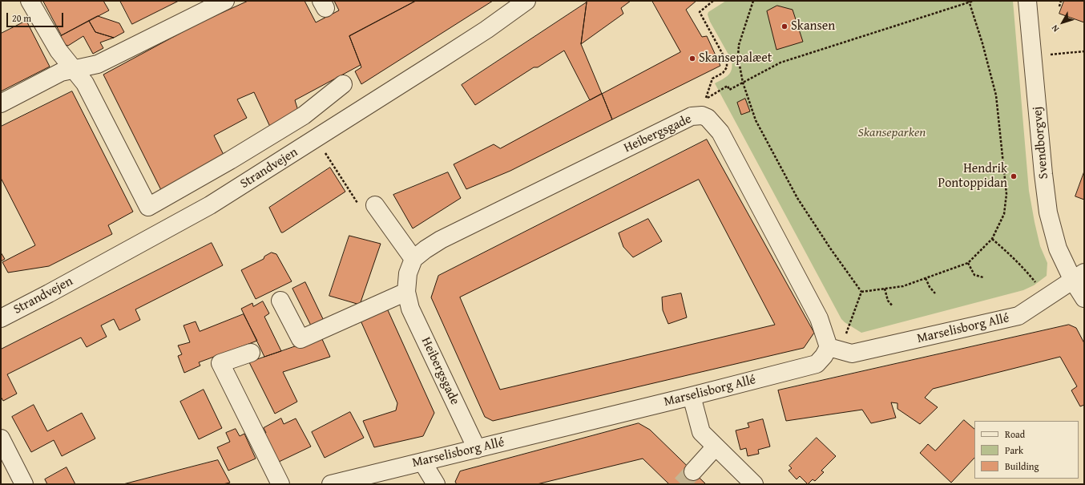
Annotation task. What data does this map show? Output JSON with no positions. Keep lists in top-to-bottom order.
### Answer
{
  "streets": {
    "street": [
      "Heibergsgade",
      "Svendborgvej",
      "Strandvejen",
      "Marselisborg Allé"
    ]
  },
  "crossings": [
    ["Heibergsgade", "Marselisborg Allé"],
    ["Svendborgvej", "Marselisborg Allé"]
  ],
  "parks": ["Skanseparken"],
  "places": ["Skansen", "Skansepalæet", "Hendrik Pontoppidan"],
  "legend": ["Road", "Park", "Building"],
  "scale_bar": "20 m",
  "north": "bottom left"
}
